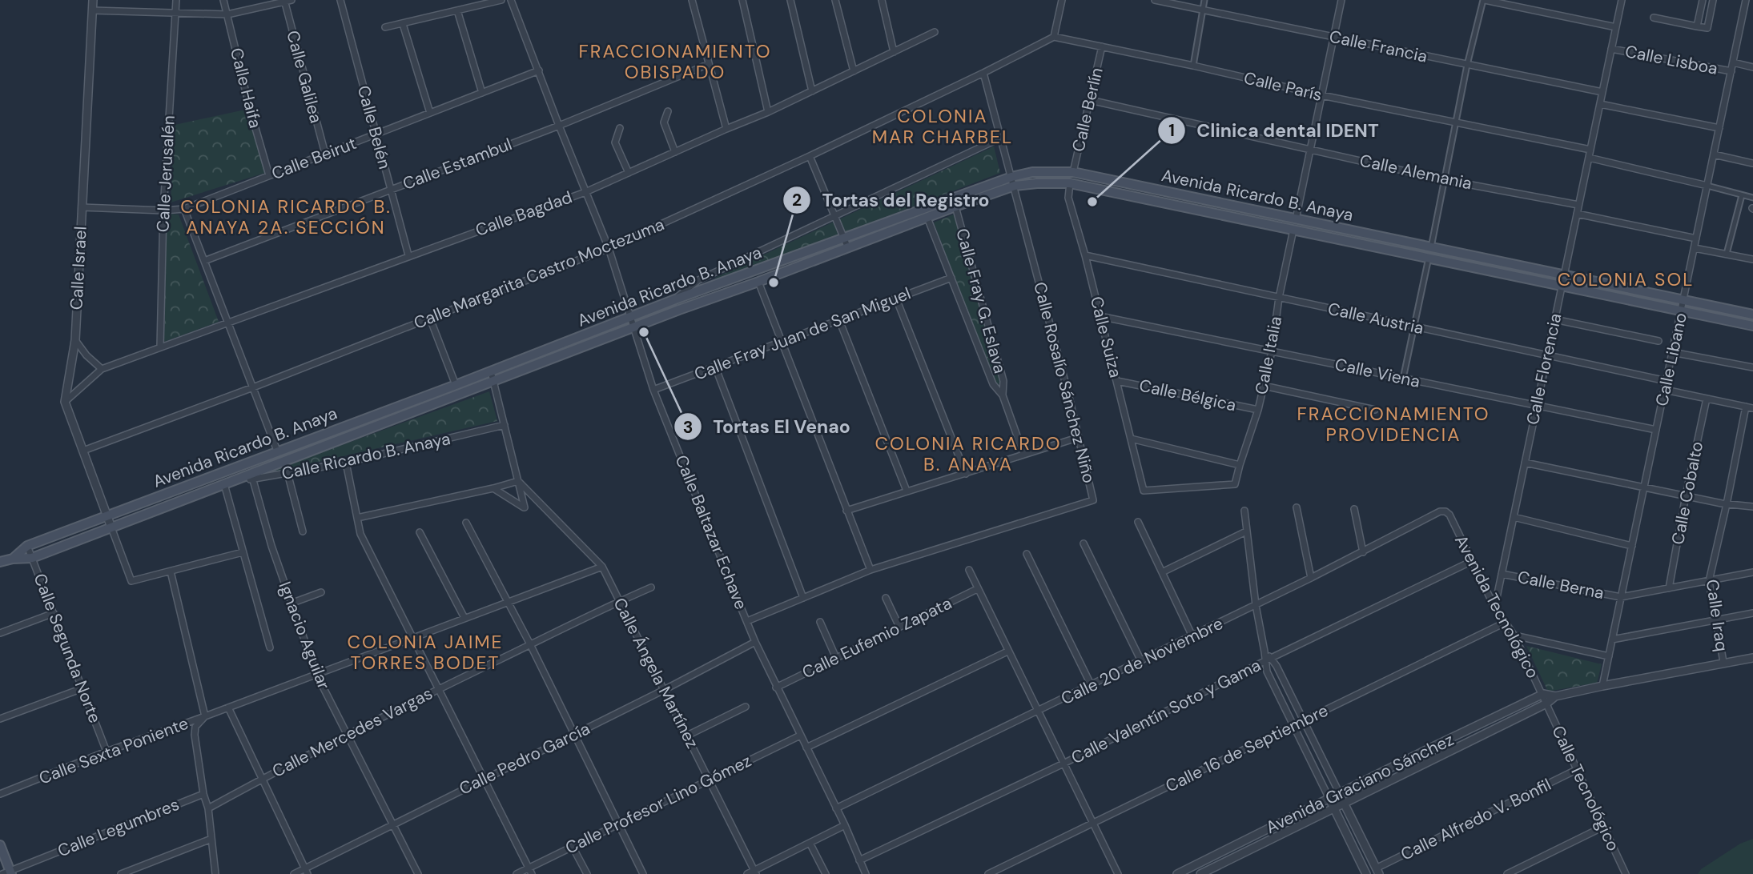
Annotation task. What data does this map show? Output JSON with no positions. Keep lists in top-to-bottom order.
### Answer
{
  "streets": {
    "main road": ["Avenida Ricardo B. Anaya"],
    "street": [
      "Calle Francia",
      "Calle Lisboa",
      "Calle Galilea",
      "Calle París",
      "Calle Haifa",
      "Calle Berlín",
      "Calle Belén",
      "Calle Beirut",
      "Calle Estambul",
      "Calle Alemania",
      "Calle Jerusalén",
      "Calle Bagdad",
      "Calle Israel",
      "Calle Margarita Castro Moctezuma",
      "Calle Fray G. Eslava",
      "Calle Austria",
      "Calle Fray Juan de San Miguel",
      "Calle Suiza",
      "Calle Italia",
      "Calle Libano",
      "Calle Florencia",
      "Calle Viena",
      "Calle Rosalío Sánchez Niño",
      "Calle Bélgica",
      "Calle Ricardo B. Anaya",
      "Calle Cobalto",
      "Calle Baltazar Echave",
      "Calle Berna",
      "Avenida Tecnológico",
      "Calle Iraq",
      "Ignacio Aguilar",
      "Calle Eufemio Zapata",
      "Calle Segunda Norte",
      "Calle 20 de Noviembre",
      "Calle Ángela Martínez",
      "Calle Valentín Soto y Gama",
      "Calle Mercedes Vargas",
      "Calle 16 de Septiembre",
      "Calle Sexta Poniente",
      "Calle Pedro García",
      "Avenida Graciano Sánchez",
      "Calle Tecnológico",
      "Calle Profesor Lino Gómez",
      "Calle Alfredo V. Bonfil",
      "Calle Legumbres"
    ]
  },
  "crossings": [
    ["Calle Francia", "Calle Florencia"],
    ["Calle Lisboa", "Calle Libano"],
    ["Calle Lisboa", "Calle Florencia"],
    ["Calle Galilea", "Calle Beirut"],
    ["Calle París", "Calle Berlín"],
    ["Calle París", "Calle Florencia"],
    ["Calle Haifa", "Calle Beirut"],
    ["Calle Berlín", "Calle Alemania"],
    ["Calle Berlín", "Avenida Ricardo B. Anaya"],
    ["Calle Belén", "Calle Beirut"],
    ["Calle Belén", "Calle Estambul"],
    ["Calle Belén", "Calle Bagdad"],
    ["Calle Beirut", "Calle Jerusalén"],
    ["Calle Beirut", "Calle Israel"],
    ["Calle Beirut", "Calle Baltazar Echave"],
    ["Calle Estambul", "Calle Baltazar Echave"],
    ["Calle Alemania", "Calle Florencia"],
    ["Calle Jerusalén", "Calle Bagdad"],
    ["Avenida Ricardo B. Anaya", "Calle Fray G. Eslava"],
    ["Avenida Ricardo B. Anaya", "Calle Suiza"],
    ["Avenida Ricardo B. Anaya", "Calle Italia"],
    ["Avenida Ricardo B. Anaya", "Calle Libano"],
    ["Avenida Ricardo B. Anaya", "Calle Florencia"],
    ["Avenida Ricardo B. Anaya", "Calle Rosalío Sánchez Niño"],
    ["Avenida Ricardo B. Anaya", "Calle Ricardo B. Anaya"],
    ["Avenida Ricardo B. Anaya", "Calle Baltazar Echave"],
    ["Avenida Ricardo B. Anaya", "Ignacio Aguilar"],
    ["Avenida Ricardo B. Anaya", "Calle Segunda Norte"],
    ["Calle Bagdad", "Calle Israel"],
    ["Calle Bagdad", "Calle Baltazar Echave"],
    ["Calle Margarita Castro Moctezuma", "Calle Rosalío Sánchez Niño"],
    ["Calle Margarita Castro Moctezuma", "Calle Baltazar Echave"],
    ["Calle Fray G. Eslava", "Calle Fray Juan de San Miguel"],
    ["Calle Austria", "Calle Suiza"],
    ["Calle Austria", "Calle Italia"],
    ["Calle Austria", "Calle Libano"],
    ["Calle Austria", "Calle Florencia"],
    ["Calle Fray Juan de San Miguel", "Calle Baltazar Echave"],
    ["Calle Suiza", "Calle Italia"],
    ["Calle Suiza", "Calle Viena"],
    ["Calle Suiza", "Calle Bélgica"],
    ["Calle Italia", "Calle Viena"],
    ["Calle Italia", "Calle Bélgica"],
    ["Calle Libano", "Calle Viena"],
    ["Calle Libano", "Calle Berna"],
    ["Calle Florencia", "Calle Viena"],
    ["Calle Florencia", "Calle Berna"],
    ["Calle Florencia", "Avenida Tecnológico"],
    ["Calle Rosalío Sánchez Niño", "Calle Baltazar Echave"],
    ["Calle Ricardo B. Anaya", "Ignacio Aguilar"],
    ["Calle Baltazar Echave", "Calle Eufemio Zapata"],
    ["Calle Baltazar Echave", "Calle 20 de Noviembre"],
    ["Calle Baltazar Echave", "Calle Valentín Soto y Gama"],
    ["Calle Baltazar Echave", "Calle Pedro García"],
    ["Calle Baltazar Echave", "Calle Profesor Lino Gómez"],
    ["Avenida Tecnológico", "Calle 20 de Noviembre"],
    ["Avenida Tecnológico", "Calle Valentín Soto y Gama"],
    ["Avenida Tecnológico", "Calle 16 de Septiembre"],
    ["Avenida Tecnológico", "Avenida Graciano Sánchez"],
    ["Avenida Tecnológico", "Calle Tecnológico"],
    ["Ignacio Aguilar", "Calle Mercedes Vargas"],
    ["Ignacio Aguilar", "Calle Sexta Poniente"],
    ["Ignacio Aguilar", "Calle Pedro García"],
    ["Calle Segunda Norte", "Calle Sexta Poniente"],
    ["Calle Ángela Martínez", "Calle Mercedes Vargas"],
    ["Calle Ángela Martínez", "Calle Sexta Poniente"],
    ["Calle Ángela Martínez", "Calle Pedro García"],
    ["Calle Ángela Martínez", "Calle Profesor Lino Gómez"],
    ["Avenida Graciano Sánchez", "Calle Tecnológico"],
    ["Calle Tecnológico", "Calle Alfredo V. Bonfil"]
  ],
  "districts": [
    "FRACCIONAMIENTO OBISPADO",
    "COLONIA MAR CHARBEL",
    "COLONIA RICARDO B. ANAYA 2A. SECCIÓN",
    "COLONIA SOL",
    "FRACCIONAMIENTO PROVIDENCIA",
    "COLONIA RICARDO B. ANAYA",
    "COLONIA JAIME TORRES BODET"
  ],
  "places": ["Clinica dental IDENT", "Tortas del Registro", "Tortas El Venao"]
}
